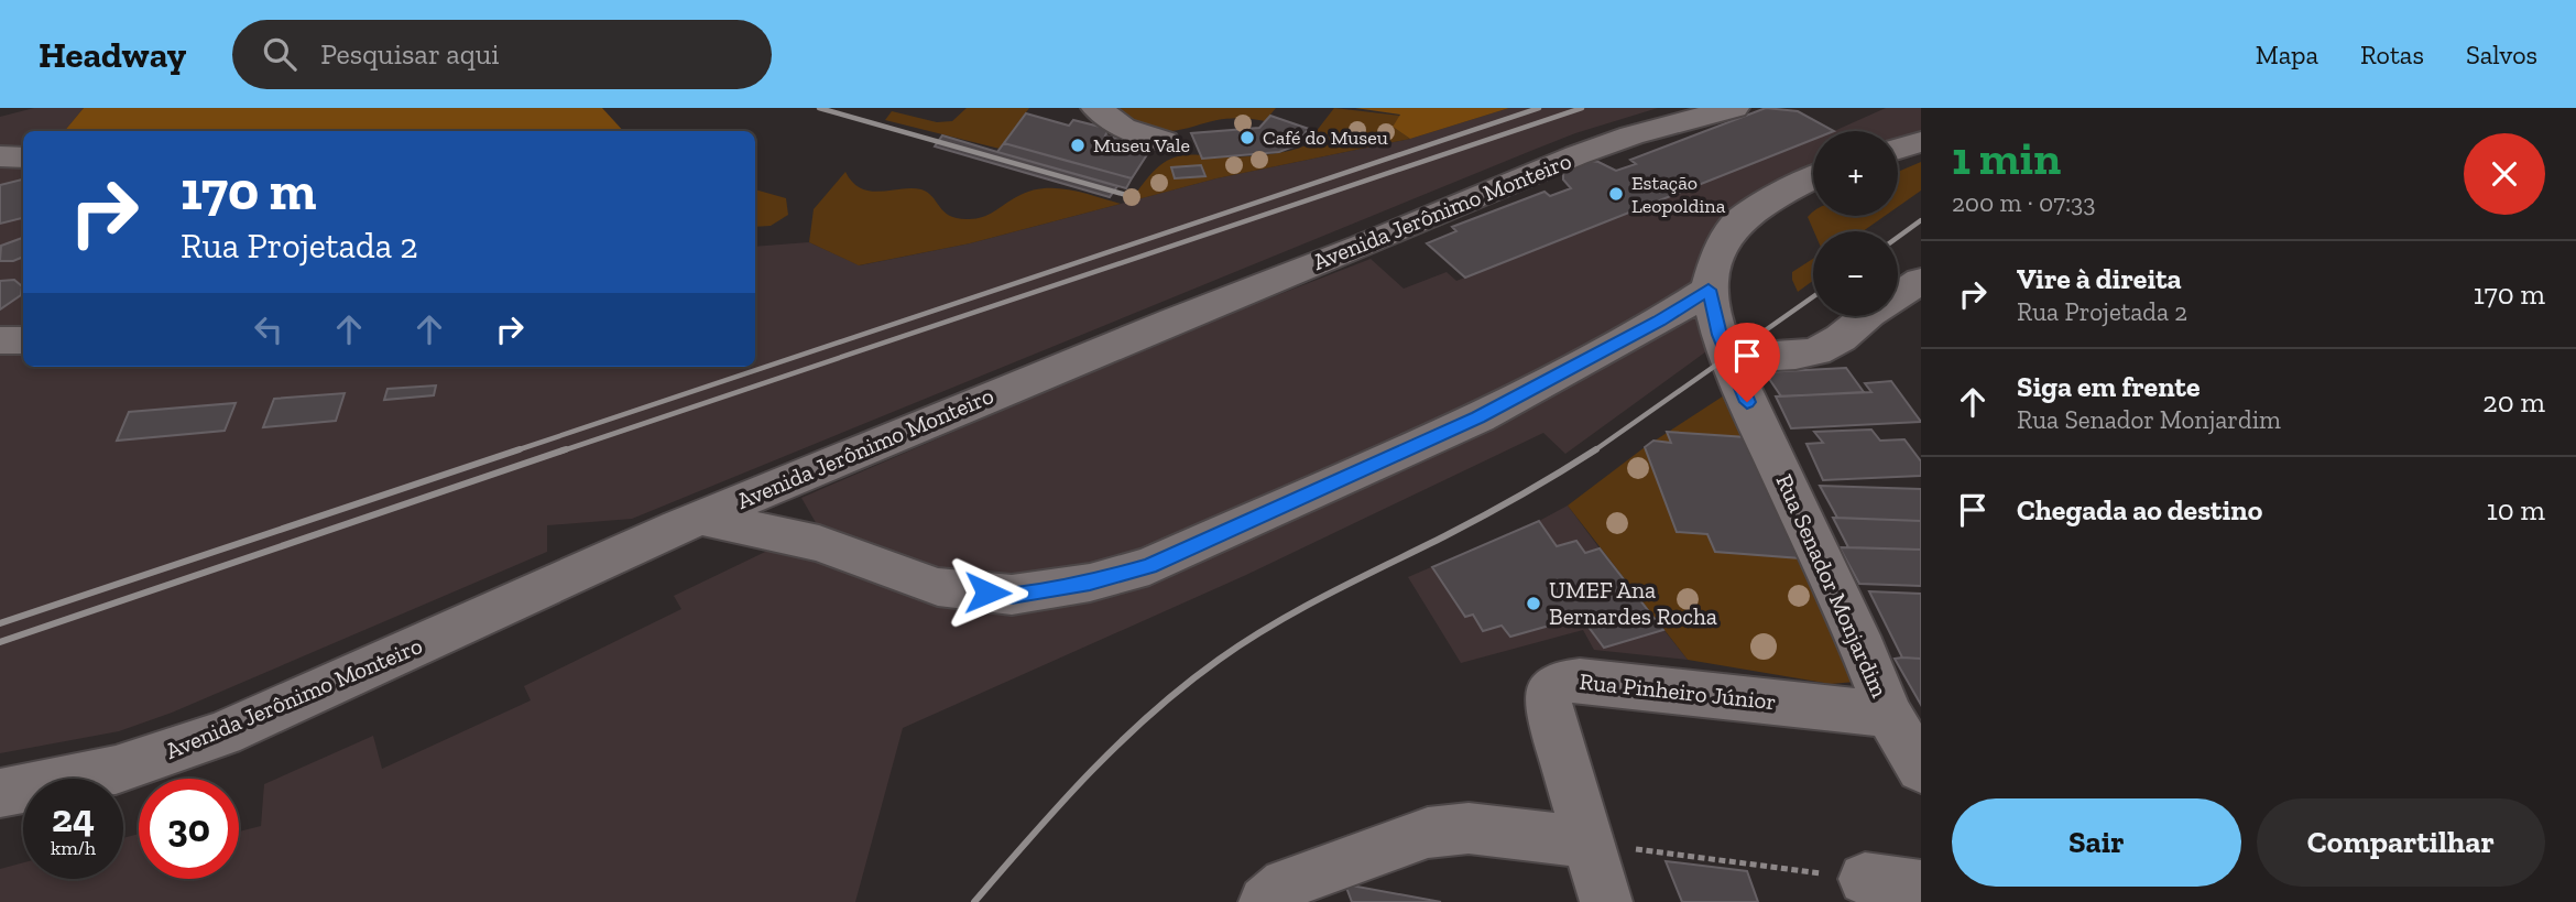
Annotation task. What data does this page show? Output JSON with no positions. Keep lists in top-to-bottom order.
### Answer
{
  "streets": {
    "street": ["Avenida Jerônimo Monteiro", "Rua Senador Monjardim", "Rua Pinheiro Júnior"]
  },
  "crossings": [
    ["Rua Senador Monjardim", "Rua Pinheiro Júnior"]
  ],
  "places": [
    "Café do Museu",
    "Museu Vale",
    "Estação Leopoldina",
    "UMEF Ana Bernardes Rocha"
  ],
  "page": {
    "header": "Headway",
    "search": "Pesquisar aqui",
    "nav": ["Mapa", "Rotas", "Salvos"],
    "heading": ["1 min", "200 m · 07:33"],
    "map_buttons": ["+", "−"],
    "turn": ["170 m", "Rua Projetada 2"],
    "list": [
      {
        "name": "Vire à direita",
        "note": "Rua Projetada 2",
        "value": "170 m"
      },
      {
        "name": "Siga em frente",
        "note": "Rua Senador Monjardim",
        "value": "20 m"
      },
      {
        "name": "Chegada ao destino",
        "value": "10 m"
      }
    ],
    "speed": "24 km/h",
    "limit": "30",
    "buttons": ["Sair", "Compartilhar"]
  }
}
